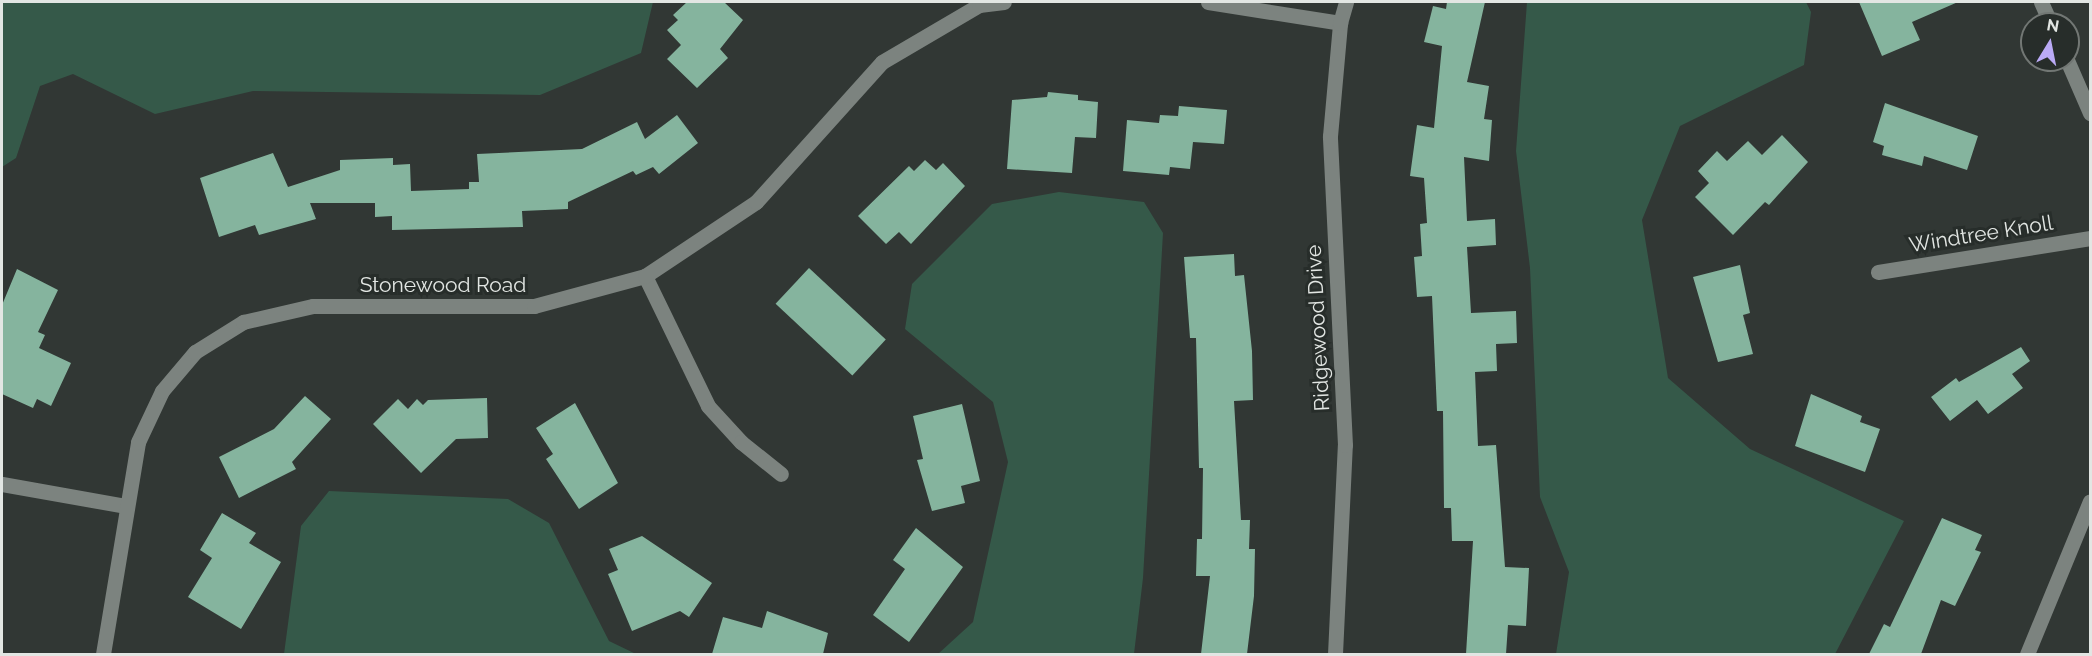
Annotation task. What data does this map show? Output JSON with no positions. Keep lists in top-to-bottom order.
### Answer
{
  "streets": {
    "street": ["Windtree Knoll", "Stonewood Road", "Ridgewood Drive"]
  },
  "north": "top"
}
